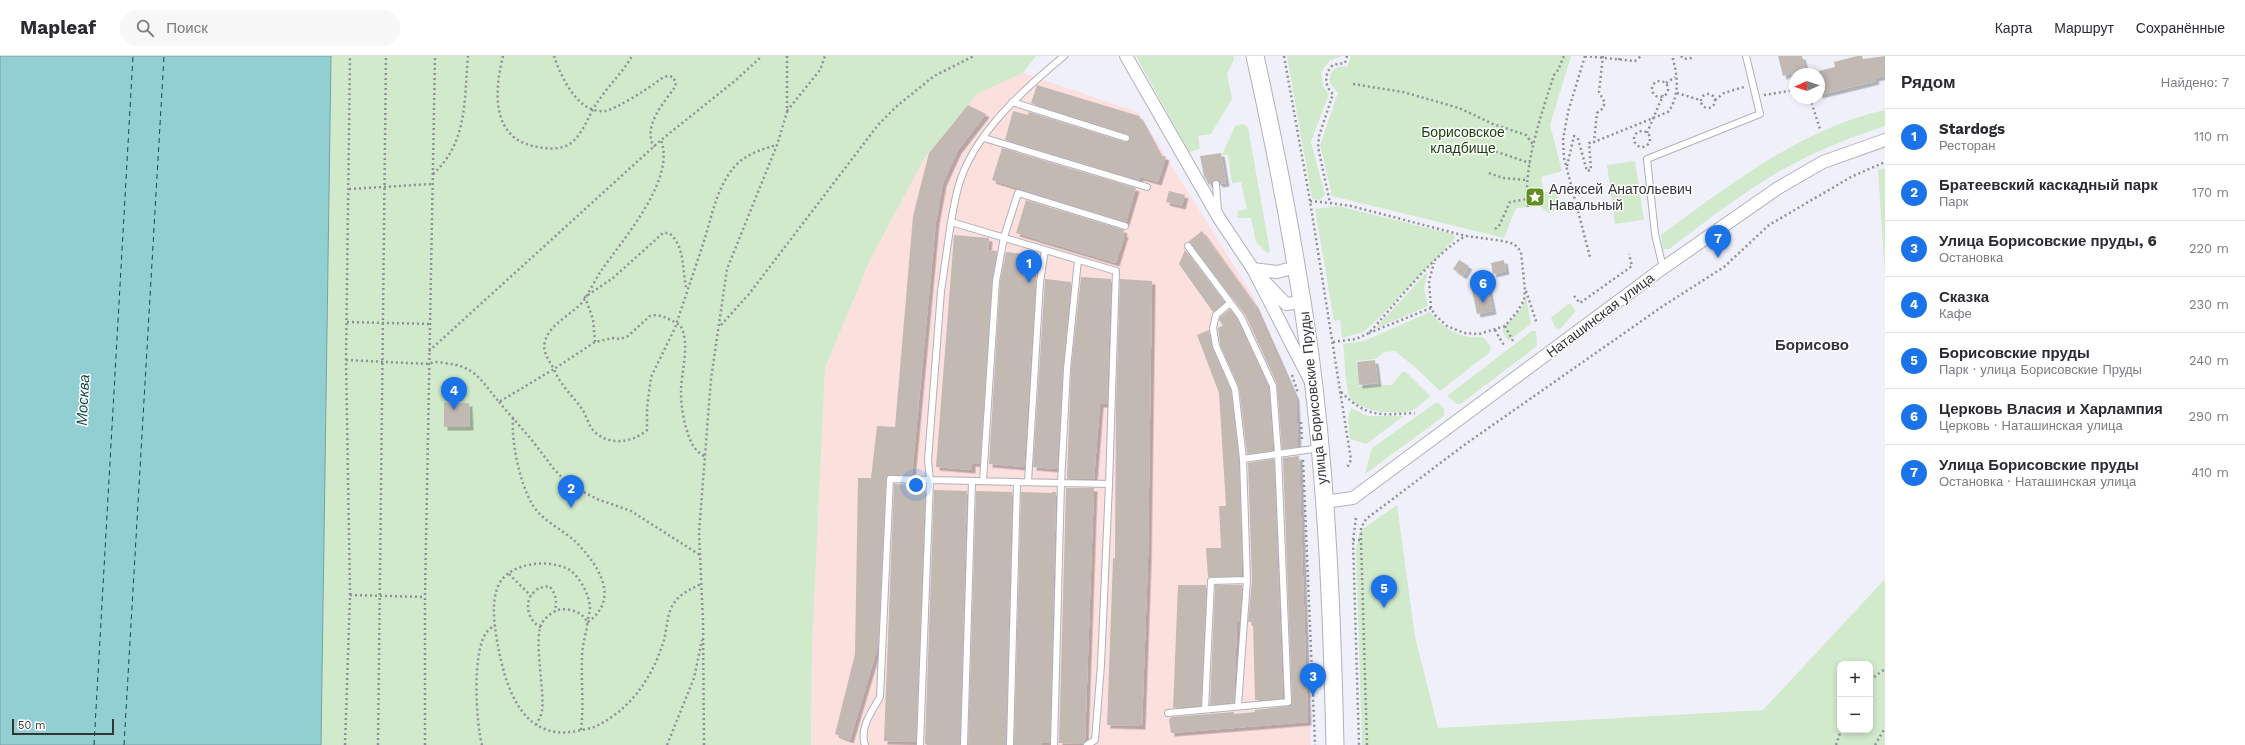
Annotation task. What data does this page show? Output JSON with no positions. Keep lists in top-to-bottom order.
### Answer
{
  "streets": {
    "main road": ["улица Борисовские Пруды"],
    "street": ["Наташинская улица"]
  },
  "crossings": [
    ["Наташинская улица", "улица Борисовские Пруды"]
  ],
  "districts": ["Борисово"],
  "water": ["Москва"],
  "parks": ["Борисовское кладбище"],
  "places": {
    "place": ["Алексей Анатольевич Навальный"]
  },
  "scale_bar": "50 m",
  "north": "left",
  "page": {
    "header": "Mapleaf",
    "search": "Поиск",
    "nav": ["Карта", "Маршрут", "Сохранённые"],
    "heading": ["Рядом", "Найдено: 7"],
    "list": [
      {
        "mark": "1",
        "name": "Stardogs",
        "note": "Ресторан",
        "value": "110 m"
      },
      {
        "mark": "2",
        "name": "Братеевский каскадный парк",
        "note": "Парк",
        "value": "170 m"
      },
      {
        "mark": "3",
        "name": "Улица Борисовские пруды, 6",
        "note": "Остановка",
        "value": "220 m"
      },
      {
        "mark": "4",
        "name": "Сказка",
        "note": "Кафе",
        "value": "230 m"
      },
      {
        "mark": "5",
        "name": "Борисовские пруды",
        "note": "Парк · улица Борисовские Пруды",
        "value": "240 m"
      },
      {
        "mark": "6",
        "name": "Церковь Власия и Харлампия",
        "note": "Церковь · Наташинская улица",
        "value": "290 m"
      },
      {
        "mark": "7",
        "name": "Улица Борисовские пруды",
        "note": "Остановка · Наташинская улица",
        "value": "410 m"
      }
    ],
    "pins": [
      "7",
      "1",
      "6",
      "4",
      "2",
      "5",
      "3"
    ],
    "map_buttons": ["+", "−"],
    "scale": "50 m"
  }
}
